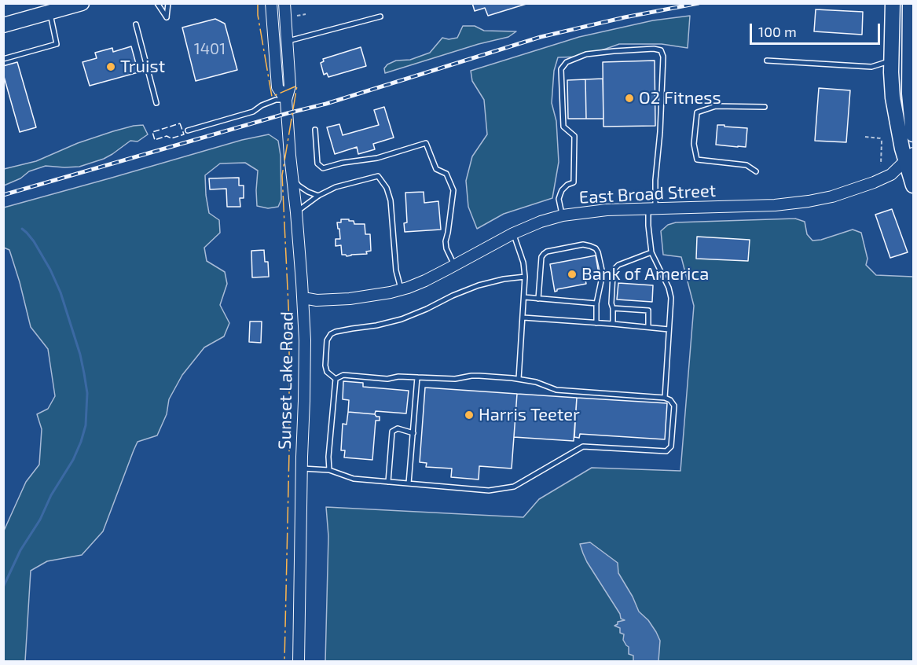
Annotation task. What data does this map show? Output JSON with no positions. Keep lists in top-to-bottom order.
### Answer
{
  "streets": {
    "main road": ["East Broad Street", "Sunset Lake Road"]
  },
  "crossings": [
    ["East Broad Street", "Sunset Lake Road"]
  ],
  "places": [
    "Truist",
    "O2 Fitness",
    "Bank of America",
    "Harris Teeter"
  ],
  "house_numbers": ["1401"],
  "scale_bar": "100 m"
}
